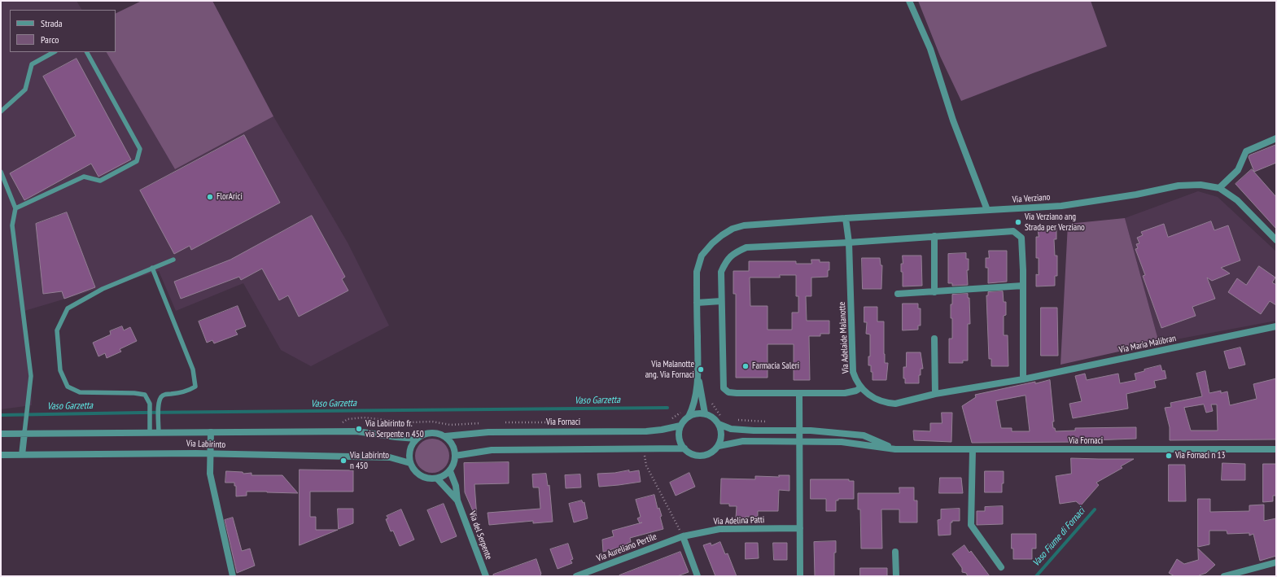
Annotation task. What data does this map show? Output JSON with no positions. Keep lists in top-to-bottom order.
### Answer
{
  "streets": {
    "street": [
      "Via Verziano",
      "Via Adelaide Malanotte",
      "Via Maria Malibran",
      "Via Fornaci",
      "Via Labirinto",
      "Via Adelina Patti",
      "Via del Serpente",
      "Via Aureliano Pertile"
    ]
  },
  "crossings": [
    ["Via Adelaide Malanotte", "Via Maria Malibran"],
    ["Via Fornaci", "Via Labirinto"],
    ["Via Fornaci", "Via del Serpente"],
    ["Via Labirinto", "Via del Serpente"],
    ["Via Adelina Patti", "Via Aureliano Pertile"]
  ],
  "water": ["Vaso Garzetta", "Vaso Fiume di Fornaci"],
  "places": [
    "FlorArici",
    "Via Verziano ang Strada per Verziano",
    "Farmacia Saleri",
    "Via Malanotte ang. Via Fornaci",
    "Via Labirinto fr. via Serpente n 450",
    "Via Fornaci n 13",
    "Via Labirinto n 450"
  ],
  "legend": ["Strada", "Parco"]
}
